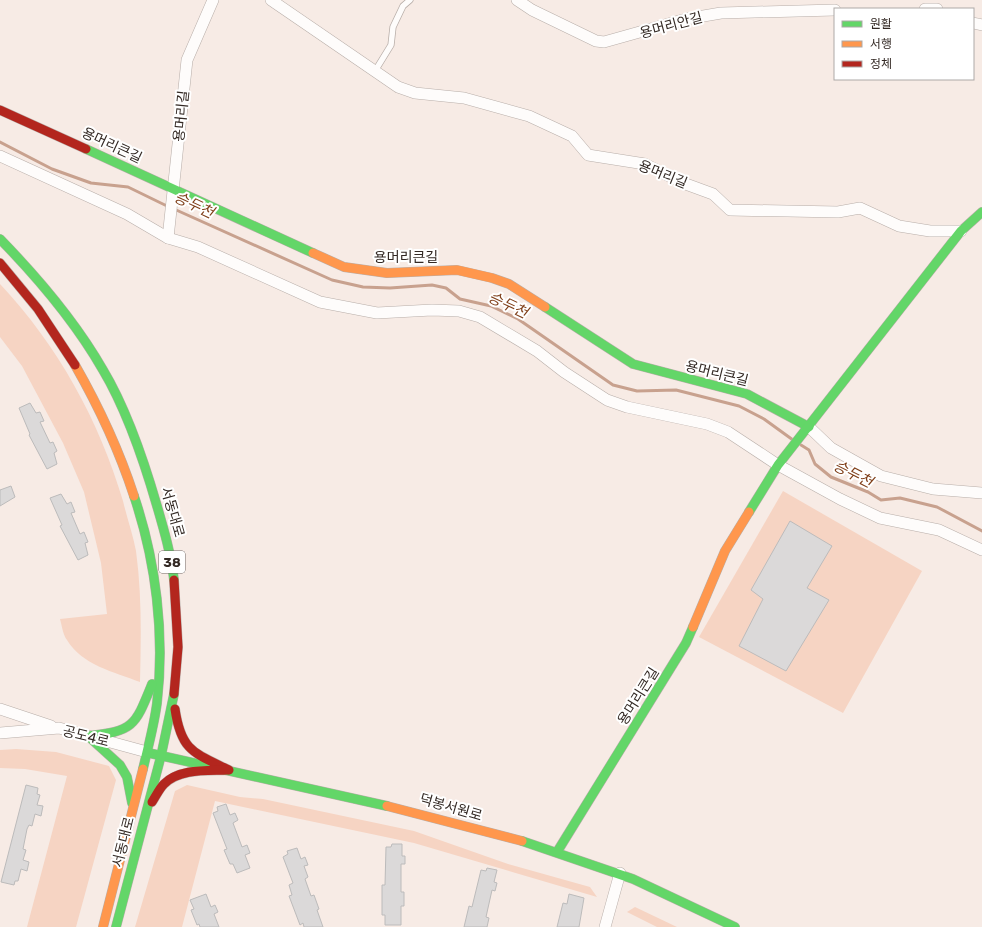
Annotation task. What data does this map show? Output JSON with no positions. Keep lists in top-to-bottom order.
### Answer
{
  "streets": {
    "main road": [
      "용머리큰길",
      "서동대로",
      "38",
      "덕봉서원로"
    ],
    "street": ["용머리안길", "용머리길", "공도4로"]
  },
  "crossings": [
    ["용머리길", "용머리큰길"],
    ["용머리큰길", "덕봉서원로"],
    ["서동대로", "공도4로"],
    ["서동대로", "덕봉서원로"],
    ["공도4로", "덕봉서원로"]
  ],
  "water": ["승두천"],
  "legend": ["원활", "서행", "정체"]
}
